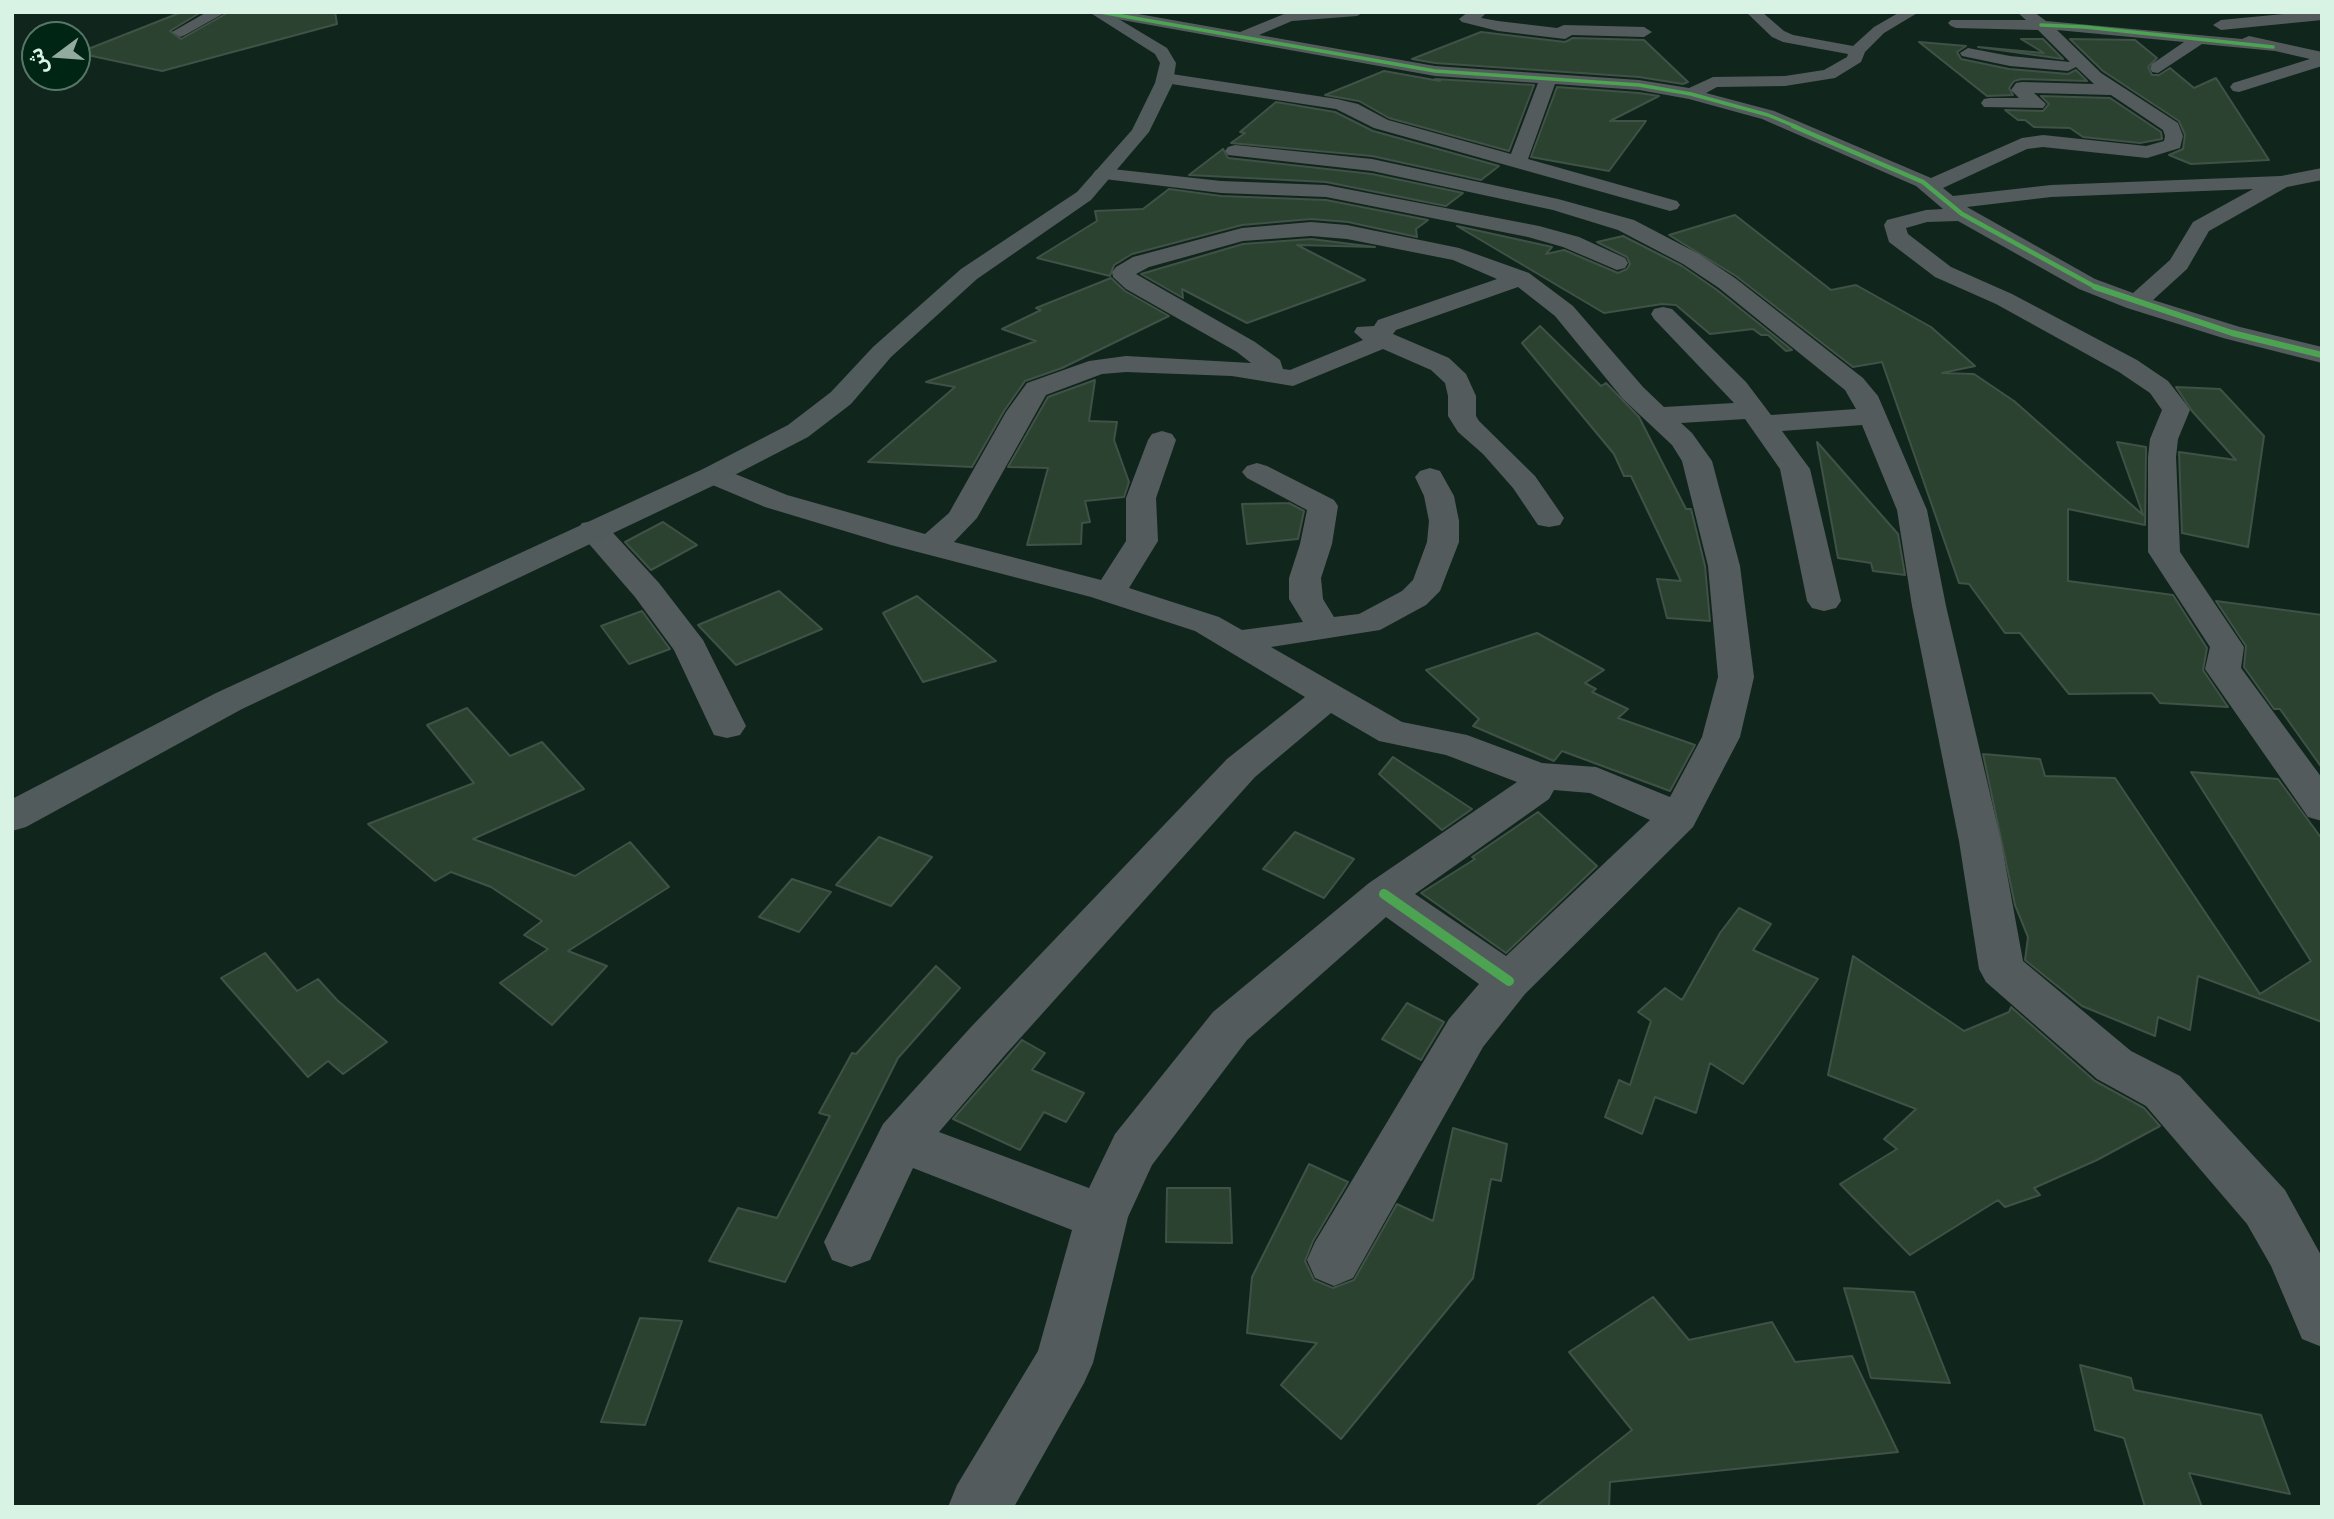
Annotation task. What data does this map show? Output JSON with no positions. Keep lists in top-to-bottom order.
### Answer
{
  "north": "left"
}
